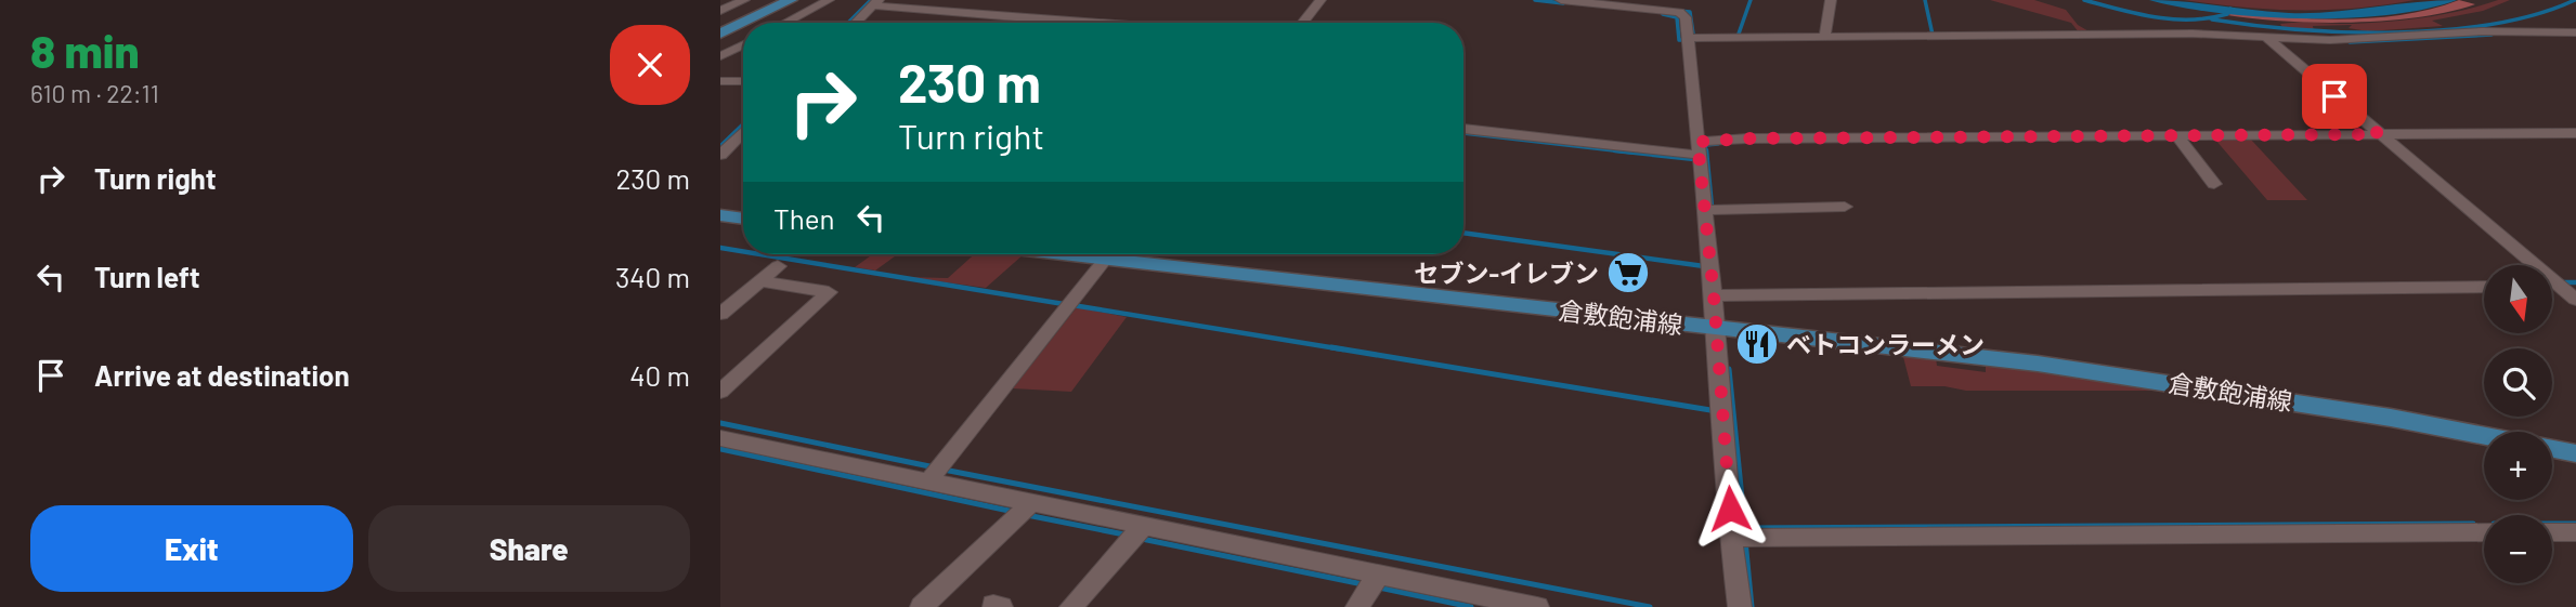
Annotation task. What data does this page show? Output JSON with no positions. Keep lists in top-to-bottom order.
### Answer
{
  "streets": {
    "main road": ["倉敷飽浦線"]
  },
  "places": {
    "supermarket": ["セブン-イレブン"],
    "restaurant": ["ベトコンラーメン"]
  },
  "north": "bottom",
  "page": {
    "heading": ["8 min", "610 m · 22:11"],
    "turn": ["230 m", "Turn right"],
    "list": [
      {
        "name": "Turn right",
        "value": "230 m"
      },
      {
        "name": "Turn left",
        "value": "340 m"
      },
      {
        "name": "Arrive at destination",
        "value": "40 m"
      }
    ],
    "then": "Then",
    "map_buttons": ["+", "−"],
    "buttons": ["Exit", "Share"]
  }
}
